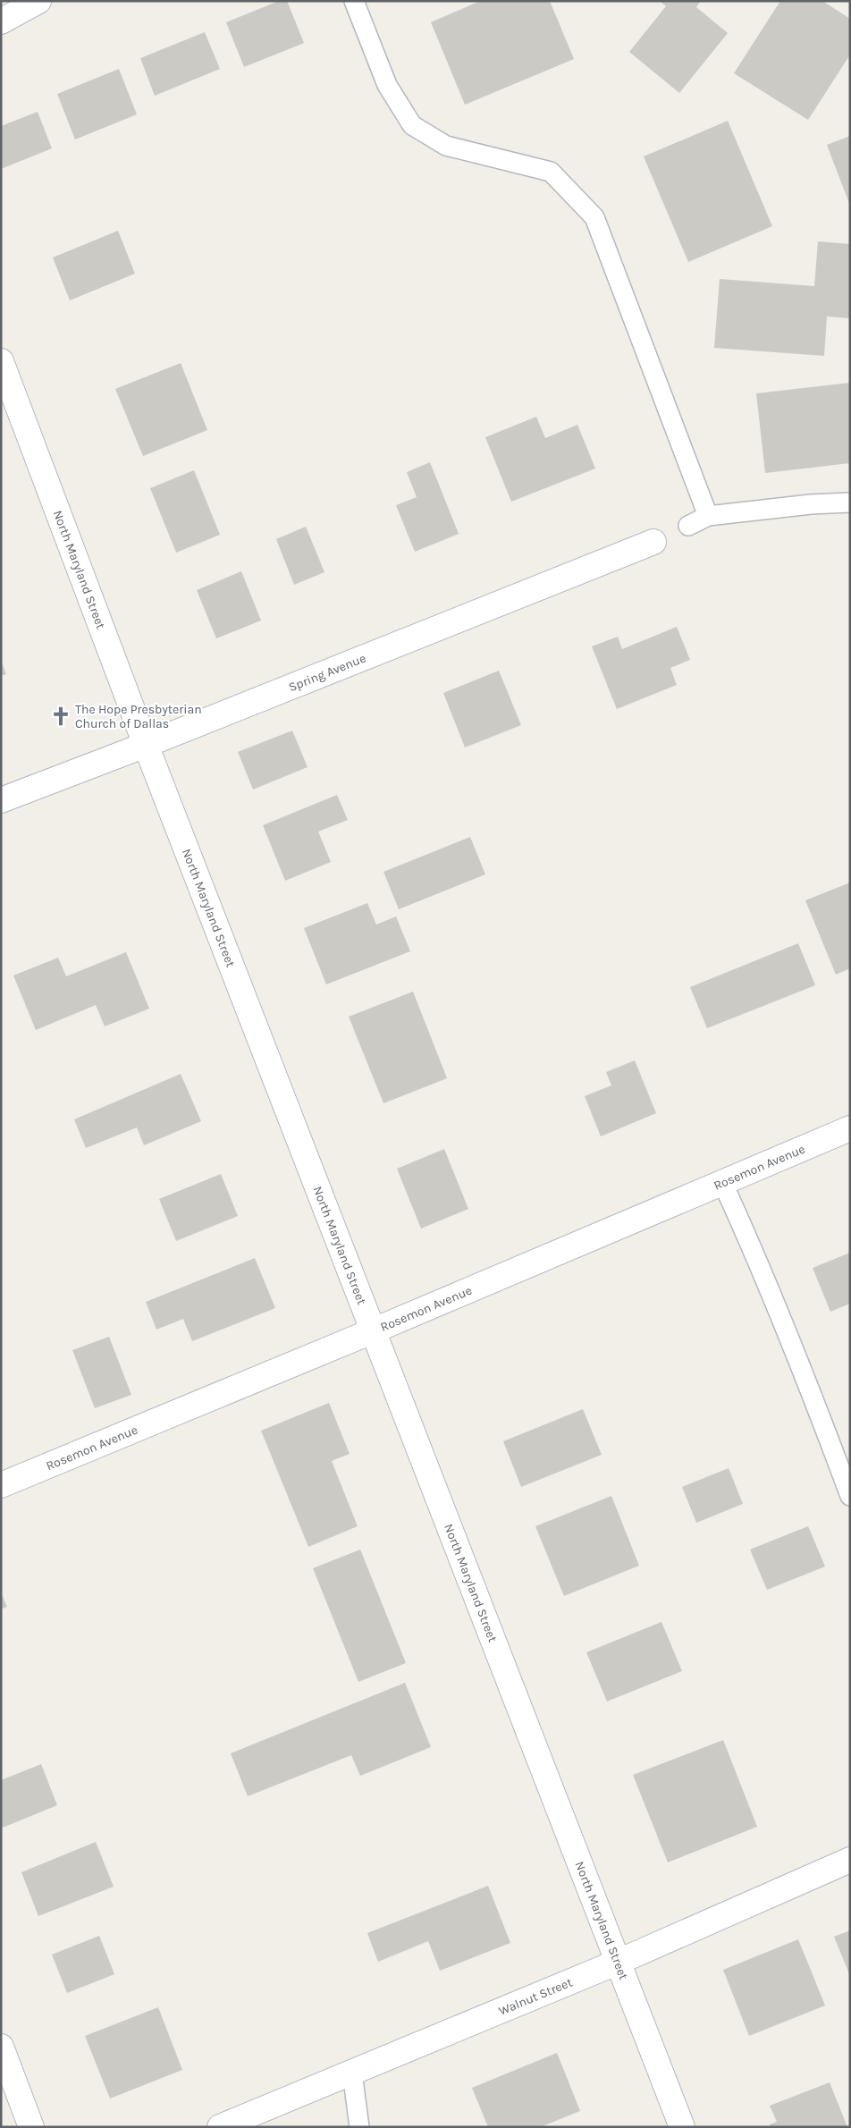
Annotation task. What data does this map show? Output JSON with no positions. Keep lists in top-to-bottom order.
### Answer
{
  "streets": {
    "street": [
      "North Maryland Street",
      "Spring Avenue",
      "Rosemon Avenue",
      "Walnut Street"
    ]
  },
  "crossings": [
    ["North Maryland Street", "Spring Avenue"],
    ["North Maryland Street", "Rosemon Avenue"],
    ["North Maryland Street", "Walnut Street"]
  ],
  "places": {
    "church": ["The Hope Presbyterian Church of Dallas"]
  }
}
